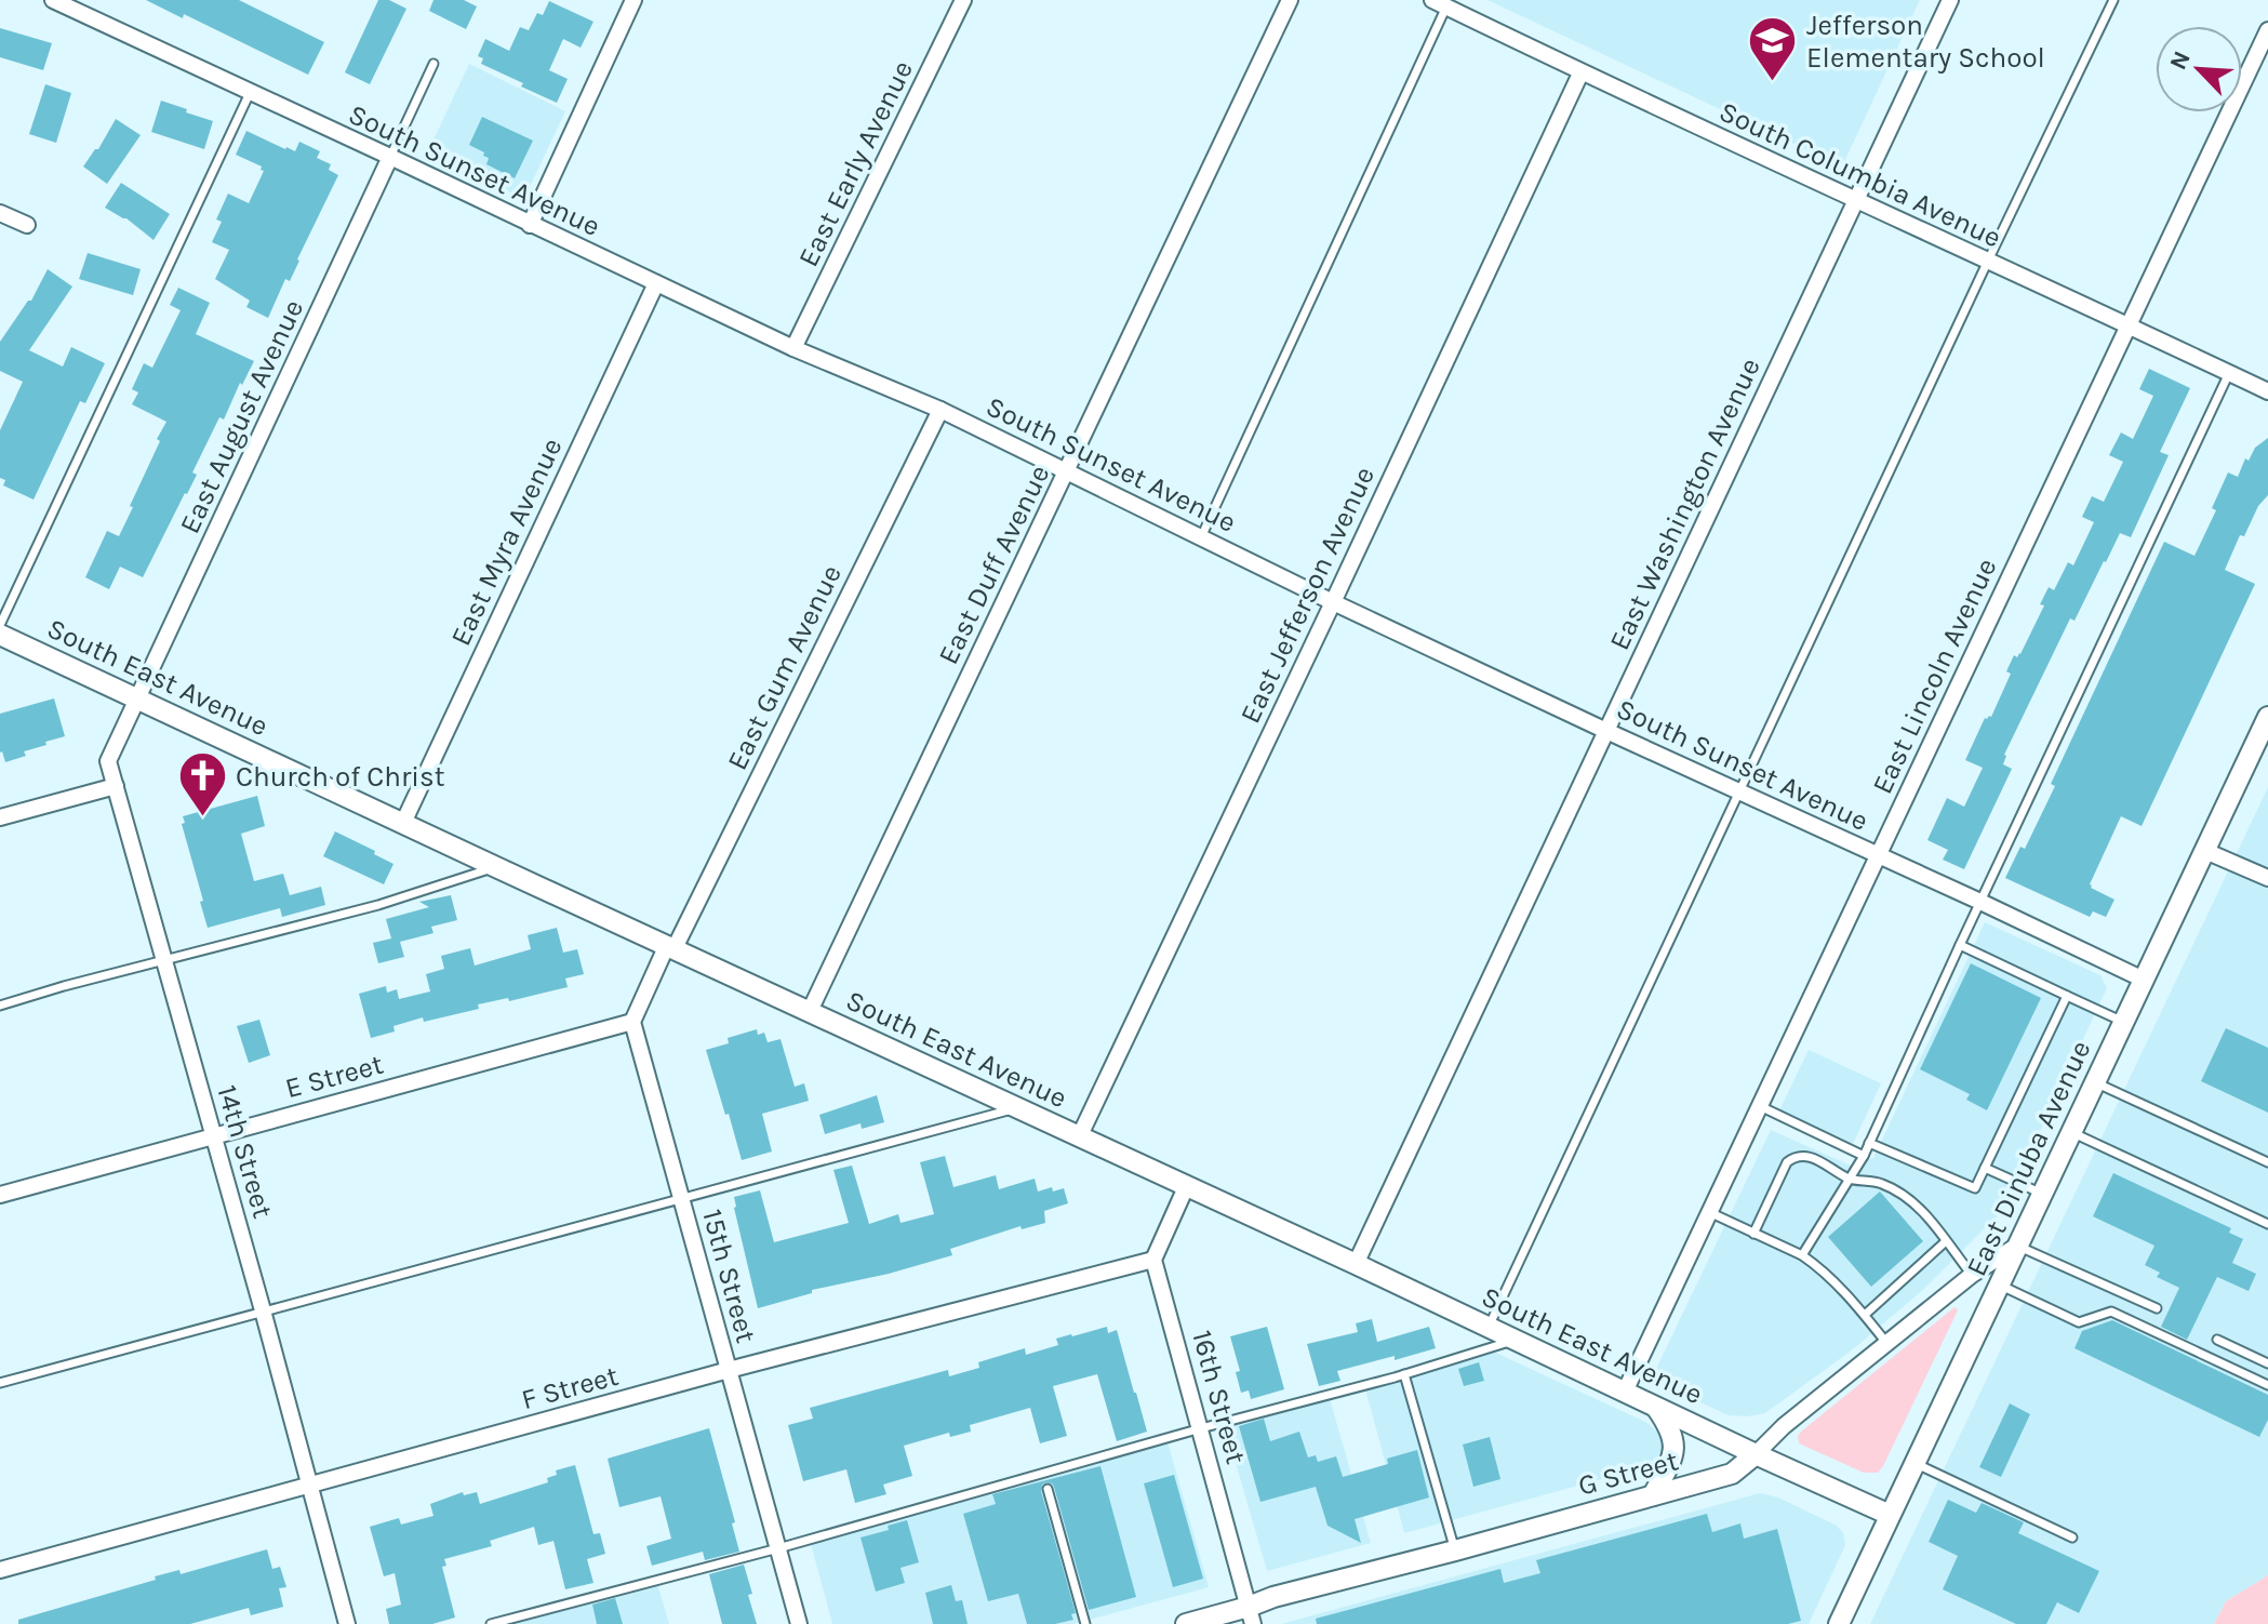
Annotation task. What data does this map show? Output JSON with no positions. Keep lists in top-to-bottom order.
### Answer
{
  "streets": {
    "street": [
      "East Early Avenue",
      "South Sunset Avenue",
      "South Columbia Avenue",
      "East August Avenue",
      "East Washington Avenue",
      "East Myra Avenue",
      "East Duff Avenue",
      "East Jefferson Avenue",
      "East Gum Avenue",
      "East Lincoln Avenue",
      "South East Avenue",
      "E Street",
      "14th Street",
      "East Dinuba Avenue",
      "15th Street",
      "F Street",
      "16th Street",
      "G Street"
    ]
  },
  "crossings": [
    ["East Early Avenue", "South Sunset Avenue"],
    ["South Sunset Avenue", "East August Avenue"],
    ["South Sunset Avenue", "East Washington Avenue"],
    ["South Sunset Avenue", "East Myra Avenue"],
    ["South Sunset Avenue", "East Duff Avenue"],
    ["South Sunset Avenue", "East Jefferson Avenue"],
    ["South Sunset Avenue", "East Gum Avenue"],
    ["South Sunset Avenue", "East Lincoln Avenue"],
    ["South Sunset Avenue", "East Dinuba Avenue"],
    ["South Columbia Avenue", "East Washington Avenue"],
    ["South Columbia Avenue", "East Jefferson Avenue"],
    ["South Columbia Avenue", "East Lincoln Avenue"],
    ["East August Avenue", "South East Avenue"],
    ["East August Avenue", "14th Street"],
    ["East Washington Avenue", "South East Avenue"],
    ["East Myra Avenue", "South East Avenue"],
    ["East Duff Avenue", "South East Avenue"],
    ["East Jefferson Avenue", "South East Avenue"],
    ["East Gum Avenue", "South East Avenue"],
    ["East Lincoln Avenue", "South East Avenue"],
    ["South East Avenue", "14th Street"],
    ["South East Avenue", "East Dinuba Avenue"],
    ["South East Avenue", "G Street"],
    ["E Street", "14th Street"],
    ["E Street", "15th Street"],
    ["14th Street", "F Street"],
    ["East Dinuba Avenue", "G Street"],
    ["15th Street", "F Street"],
    ["F Street", "16th Street"],
    ["16th Street", "G Street"]
  ],
  "places": {
    "school or university": ["Jefferson Elementary School"],
    "church": ["Church of Christ"]
  },
  "north": "top left"
}
